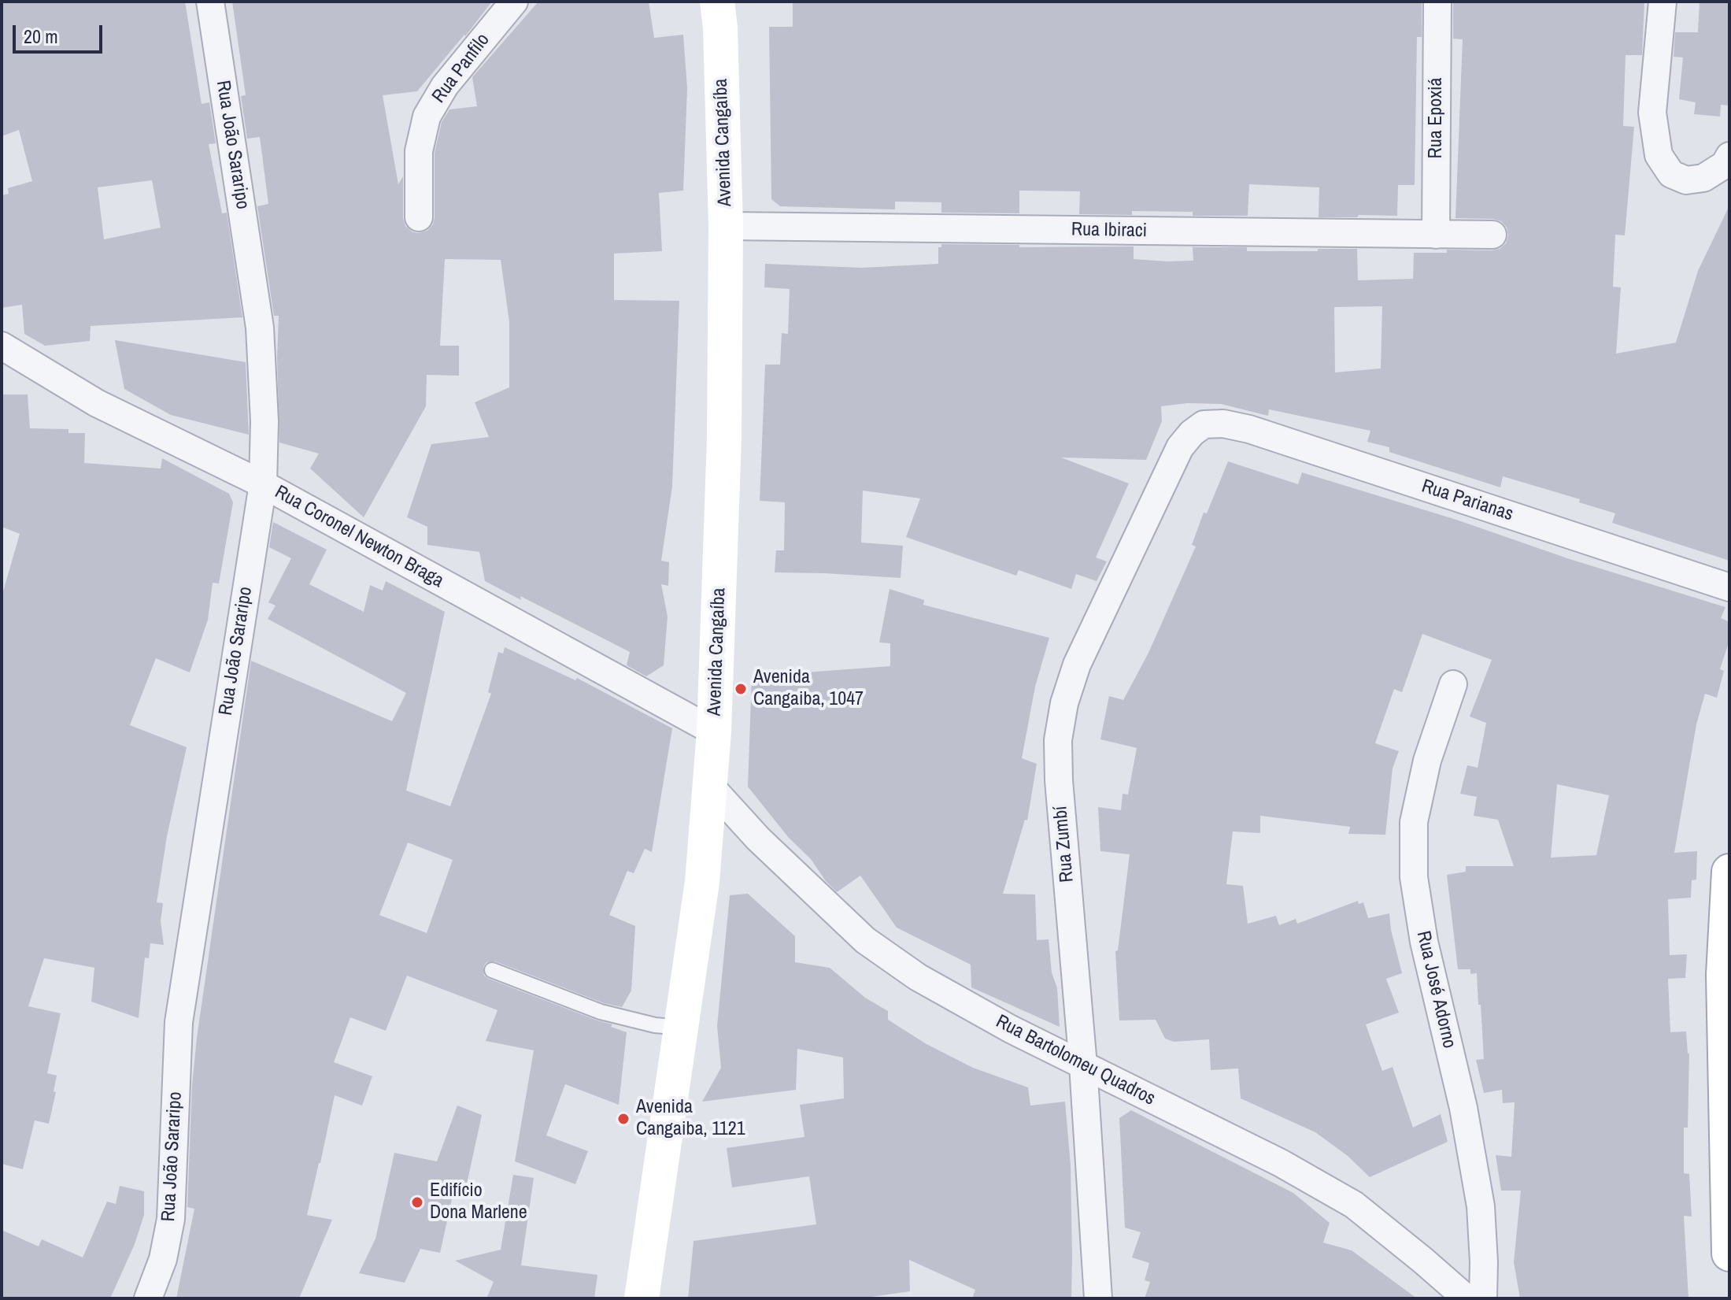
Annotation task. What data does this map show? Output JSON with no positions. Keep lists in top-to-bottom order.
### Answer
{
  "streets": {
    "main road": ["Avenida Cangaíba"],
    "street": [
      "Rua Panfilo",
      "Rua Epoxiá",
      "Rua João Sararipo",
      "Rua Ibiraci",
      "Rua Parianas",
      "Rua Coronel Newton Braga",
      "Rua Zumbí",
      "Rua José Adorno",
      "Rua Bartolomeu Quadros"
    ]
  },
  "crossings": [
    ["Rua Epoxiá", "Rua Ibiraci"],
    ["Avenida Cangaíba", "Rua Ibiraci"],
    ["Avenida Cangaíba", "Rua Coronel Newton Braga"],
    ["Avenida Cangaíba", "Rua Bartolomeu Quadros"],
    ["Rua João Sararipo", "Rua Coronel Newton Braga"],
    ["Rua Parianas", "Rua Zumbí"],
    ["Rua Zumbí", "Rua Bartolomeu Quadros"]
  ],
  "places": ["Avenida Cangaiba, 1047", "Avenida Cangaiba, 1121", "Edifício Dona Marlene"],
  "scale_bar": "20 m"
}
